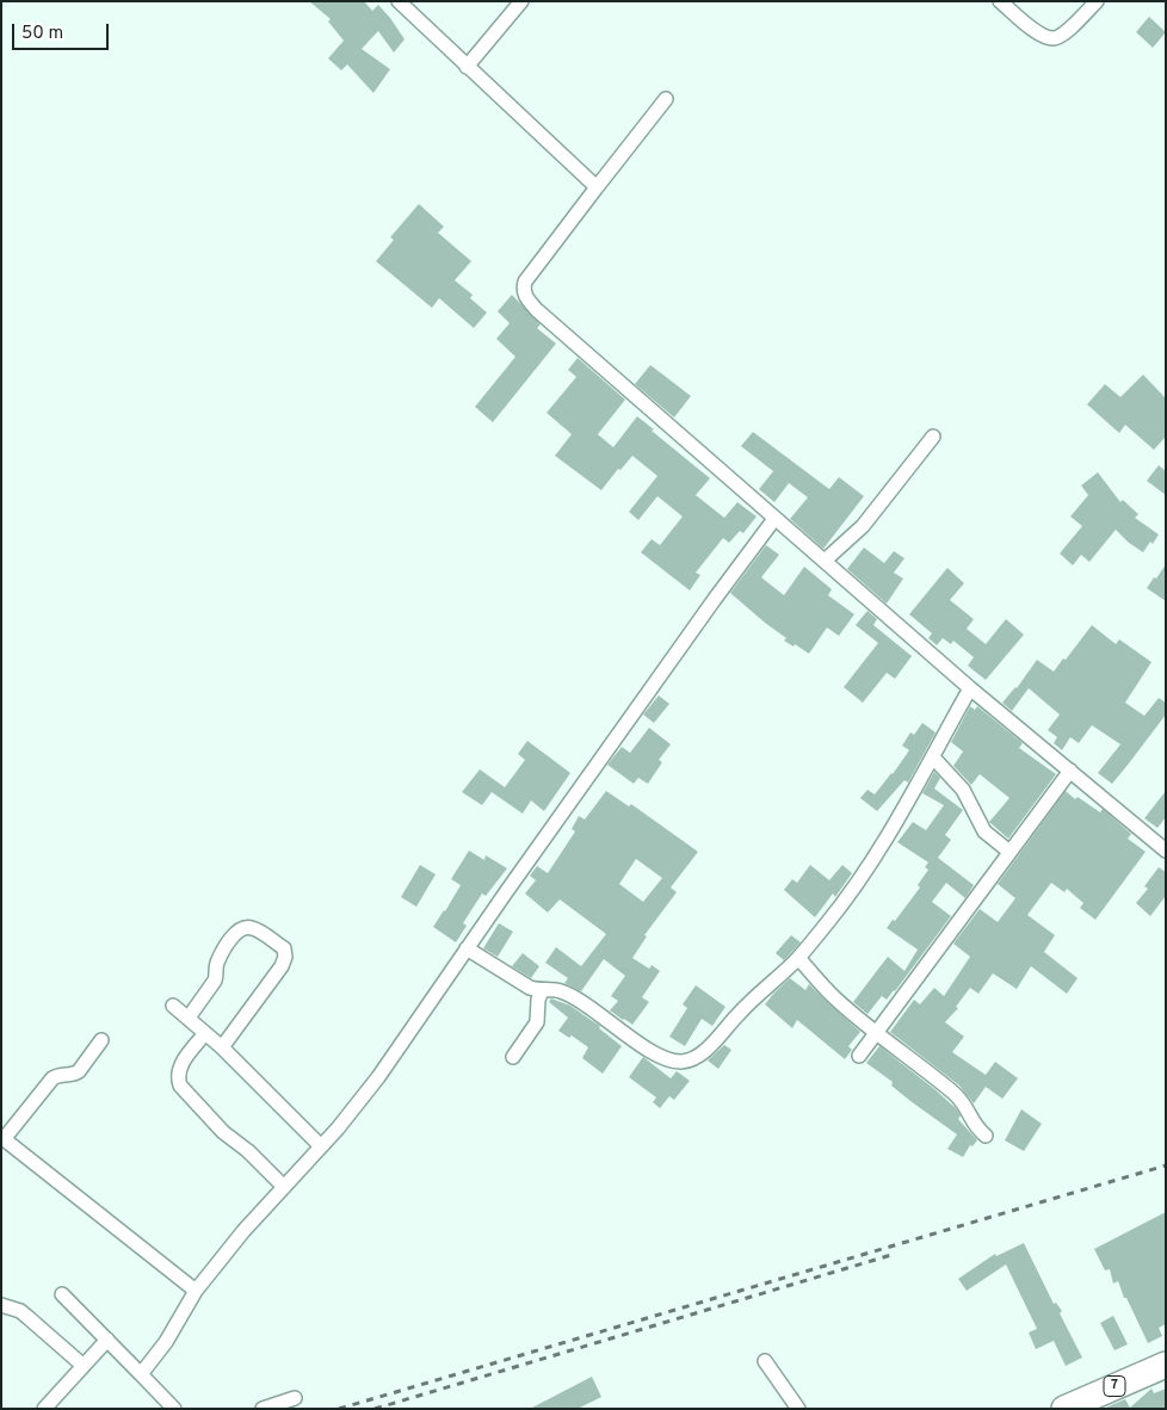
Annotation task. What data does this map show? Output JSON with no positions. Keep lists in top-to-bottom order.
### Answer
{
  "streets": {
    "highway": ["7"]
  },
  "scale_bar": "50 m"
}
